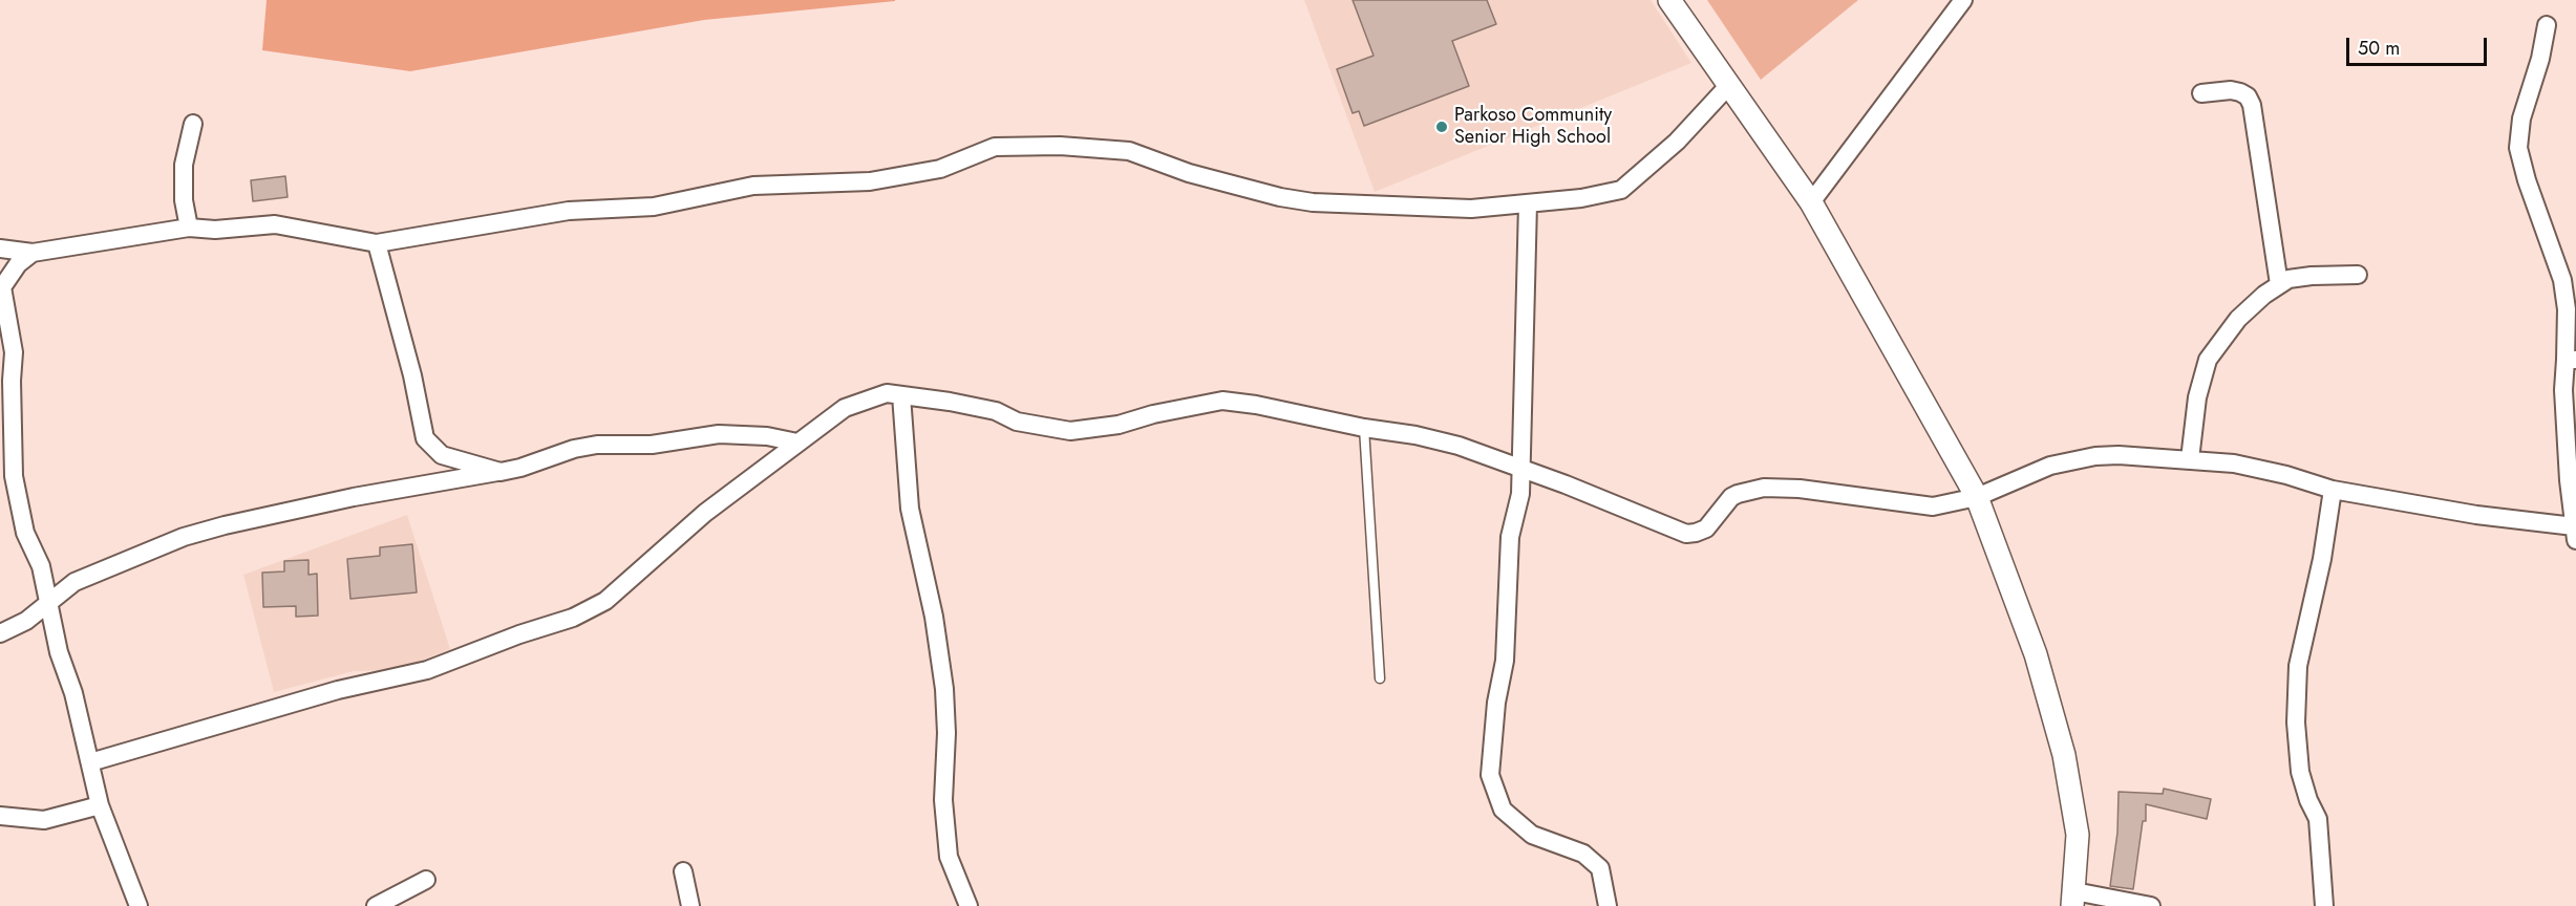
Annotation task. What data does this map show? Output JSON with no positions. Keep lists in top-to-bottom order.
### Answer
{
  "places": ["Parkoso Community Senior High School"],
  "scale_bar": "50 m"
}
